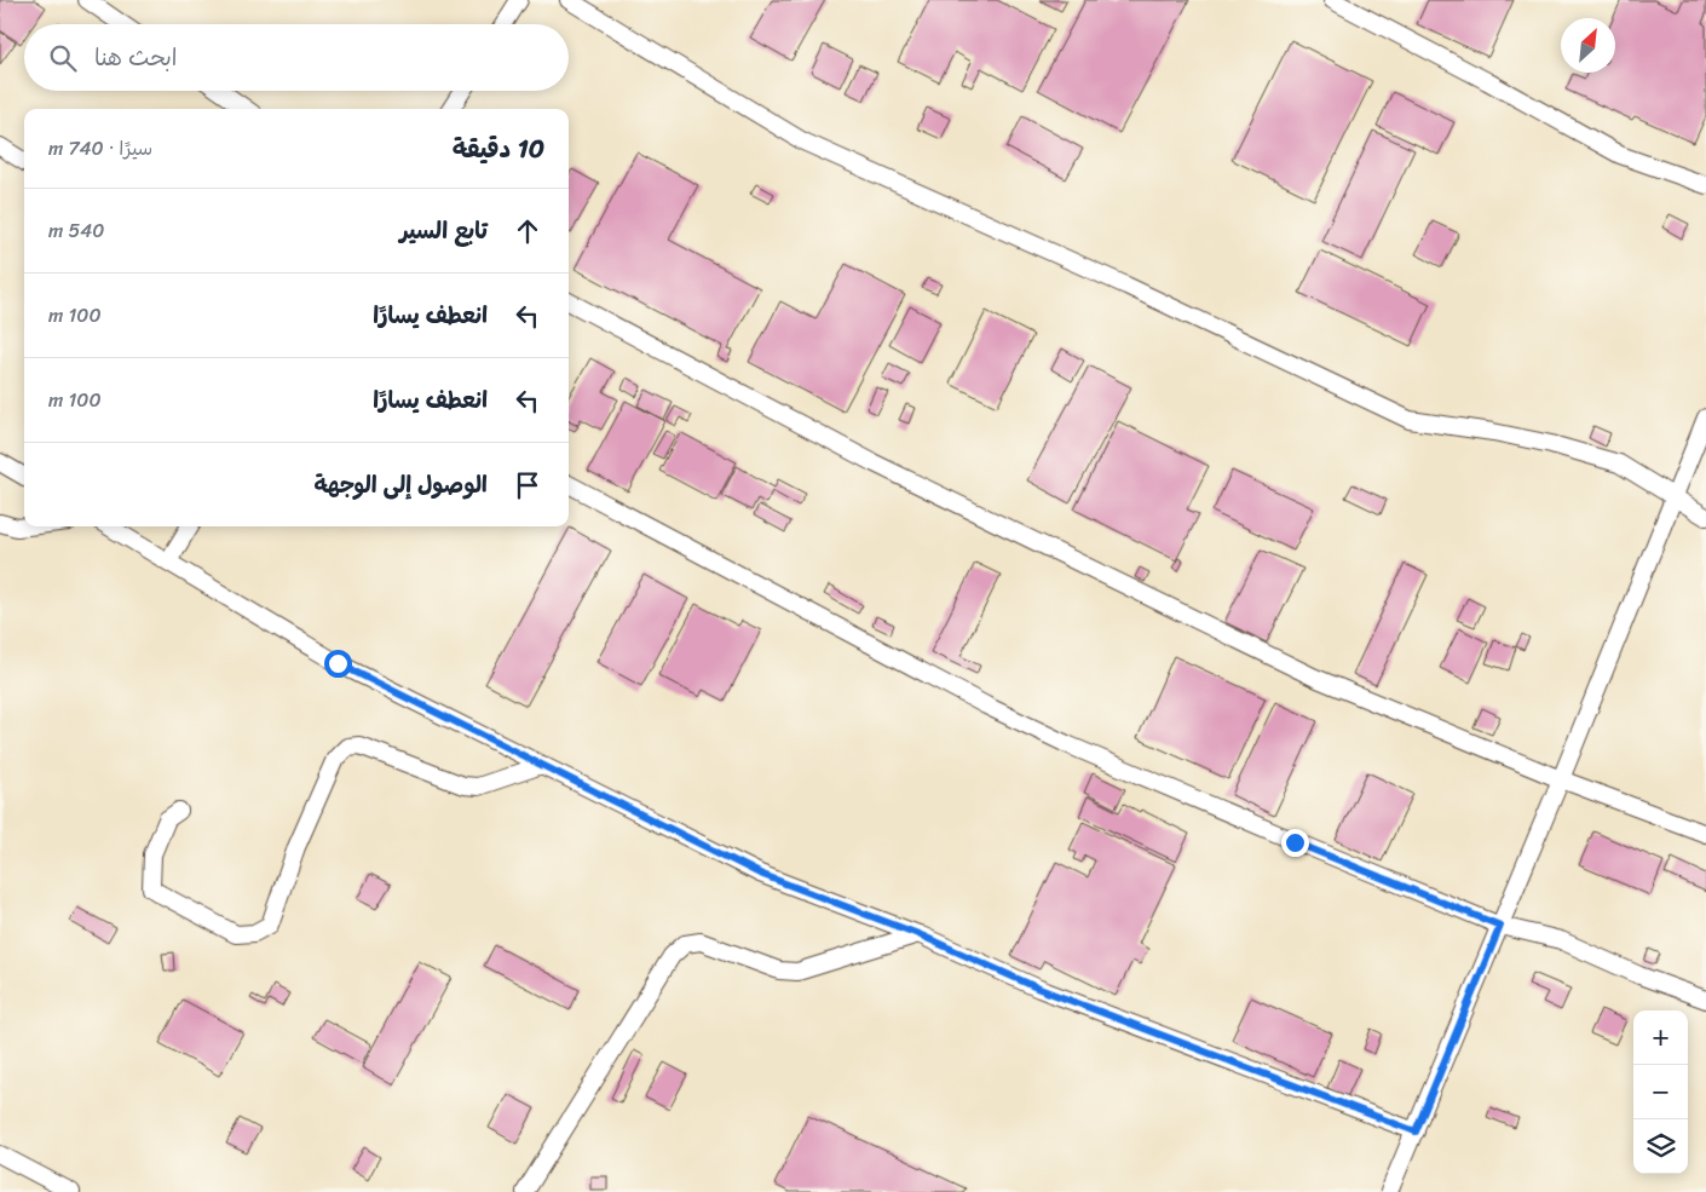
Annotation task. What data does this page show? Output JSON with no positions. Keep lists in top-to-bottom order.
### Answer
{
  "north": "top right",
  "page": {
    "search": "ابحث هنا",
    "heading": ["10 دقيقة", "سيرًا · 740 m"],
    "list": [
      ["تابع السير", "540 m"],
      ["انعطف يسارًا", "100 m"],
      ["انعطف يسارًا", "100 m"],
      "الوصول إلى الوجهة"
    ],
    "map_buttons": ["+", "−"]
  }
}
